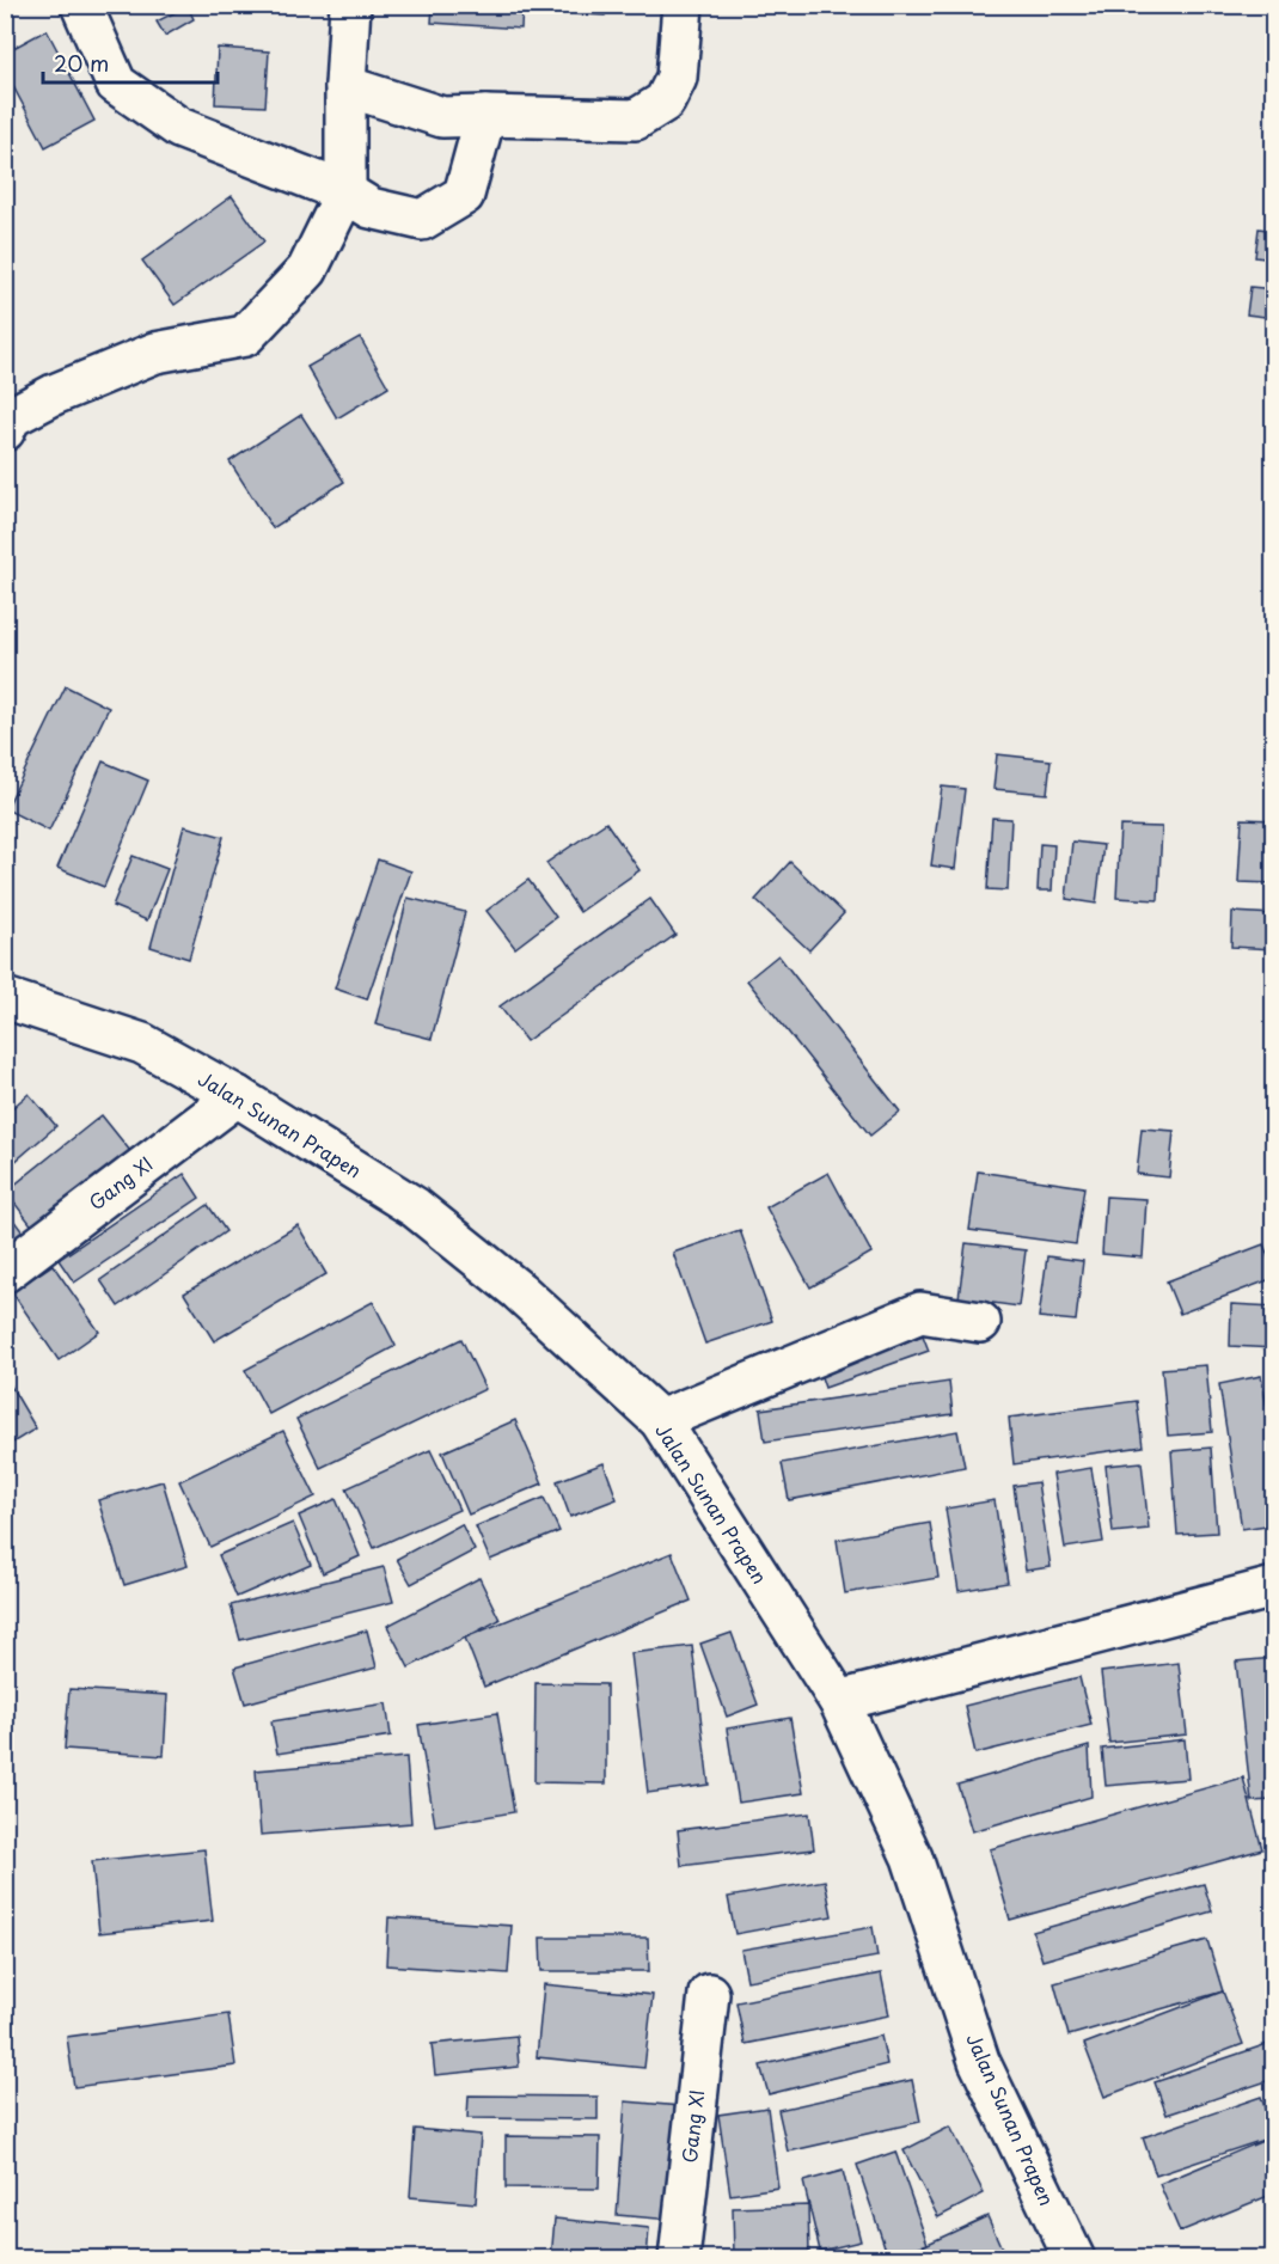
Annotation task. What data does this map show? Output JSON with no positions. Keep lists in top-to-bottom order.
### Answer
{
  "streets": {
    "street": ["Jalan Sunan Prapen", "Gang XI"]
  },
  "crossings": [
    ["Jalan Sunan Prapen", "Gang XI"]
  ],
  "scale_bar": "20 m"
}
